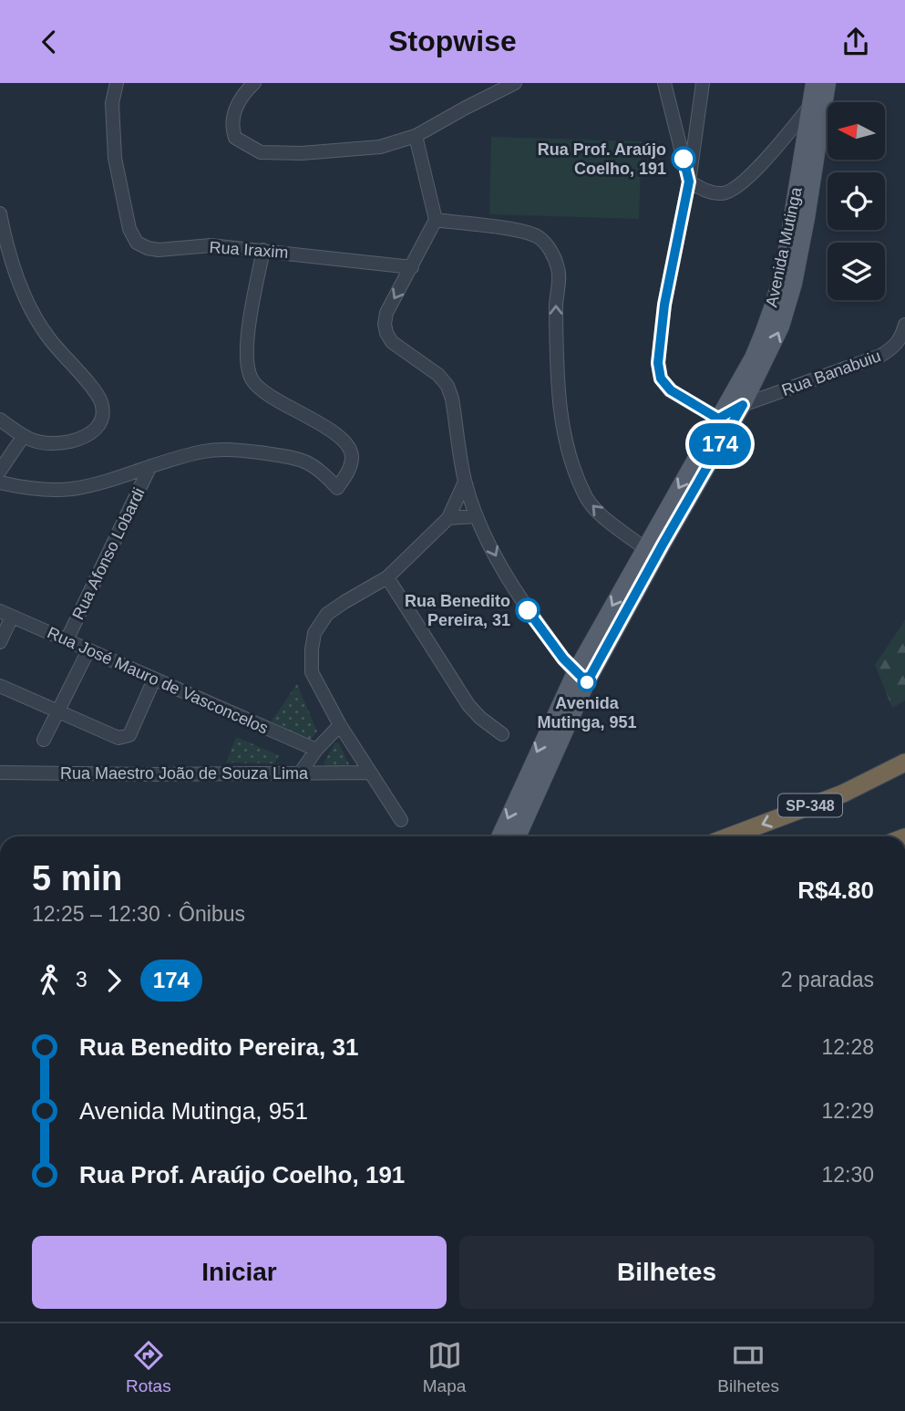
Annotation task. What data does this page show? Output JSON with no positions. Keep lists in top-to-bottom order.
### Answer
{
  "streets": {
    "highway": ["SP-348"],
    "main road": ["Avenida Mutinga"],
    "street": [
      "Rua Iraxim",
      "Rua Banabuiu",
      "Rua Afonso Lobardi",
      "Rua José Mauro de Vasconcelos",
      "Rua Maestro João de Souza Lima"
    ]
  },
  "crossings": [
    ["Avenida Mutinga", "Rua Banabuiu"],
    ["Rua Afonso Lobardi", "Rua José Mauro de Vasconcelos"]
  ],
  "places": ["Rua Prof. Araújo Coelho, 191", "Rua Benedito Pereira, 31", "Avenida Mutinga, 951"],
  "lines": ["bus line 174"],
  "north": "left",
  "page": {
    "header": "Stopwise",
    "on_map": "174",
    "heading": ["5 min", "12:25 – 12:30 · Ônibus", "R$4.80"],
    "legs": ["3", "174", "2 paradas"],
    "list": [
      {
        "name": "Rua Benedito Pereira, 31",
        "value": "12:28"
      },
      {
        "name": "Avenida Mutinga, 951",
        "value": "12:29"
      },
      {
        "name": "Rua Prof. Araújo Coelho, 191",
        "value": "12:30"
      }
    ],
    "buttons": ["Iniciar", "Bilhetes"],
    "tabs": ["Rotas", "Mapa", "Bilhetes"]
  }
}
